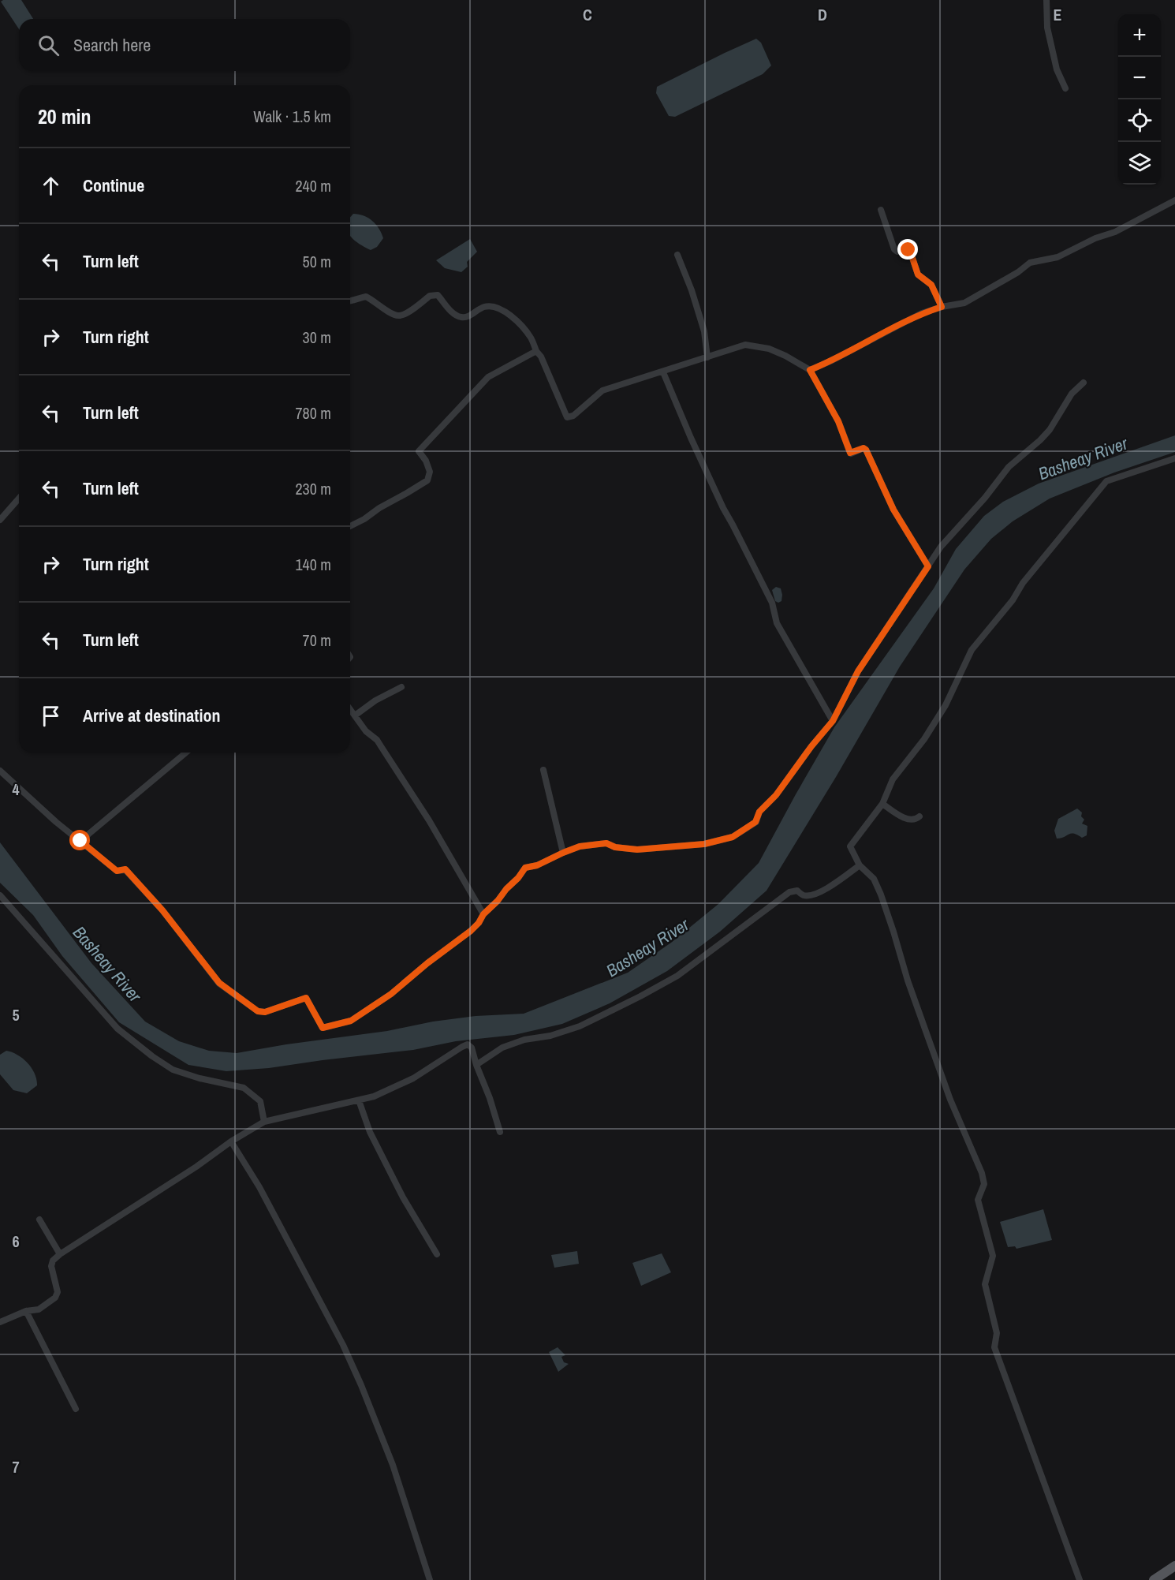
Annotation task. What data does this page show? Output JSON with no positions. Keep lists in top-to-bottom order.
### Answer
{
  "water": ["Basheay River"],
  "page": {
    "map_buttons": ["+", "−"],
    "search": "Search here",
    "heading": ["20 min", "Walk · 1.5 km"],
    "list": [
      ["Continue", "240 m"],
      ["Turn left", "50 m"],
      ["Turn right", "30 m"],
      ["Turn left", "780 m"],
      ["Turn left", "230 m"],
      ["Turn right", "140 m"],
      ["Turn left", "70 m"],
      "Arrive at destination"
    ]
  },
  "grid": {
    "columns": ["C", "D", "E"],
    "rows": [
      "4",
      "5",
      "6",
      "7"
    ]
  }
}
